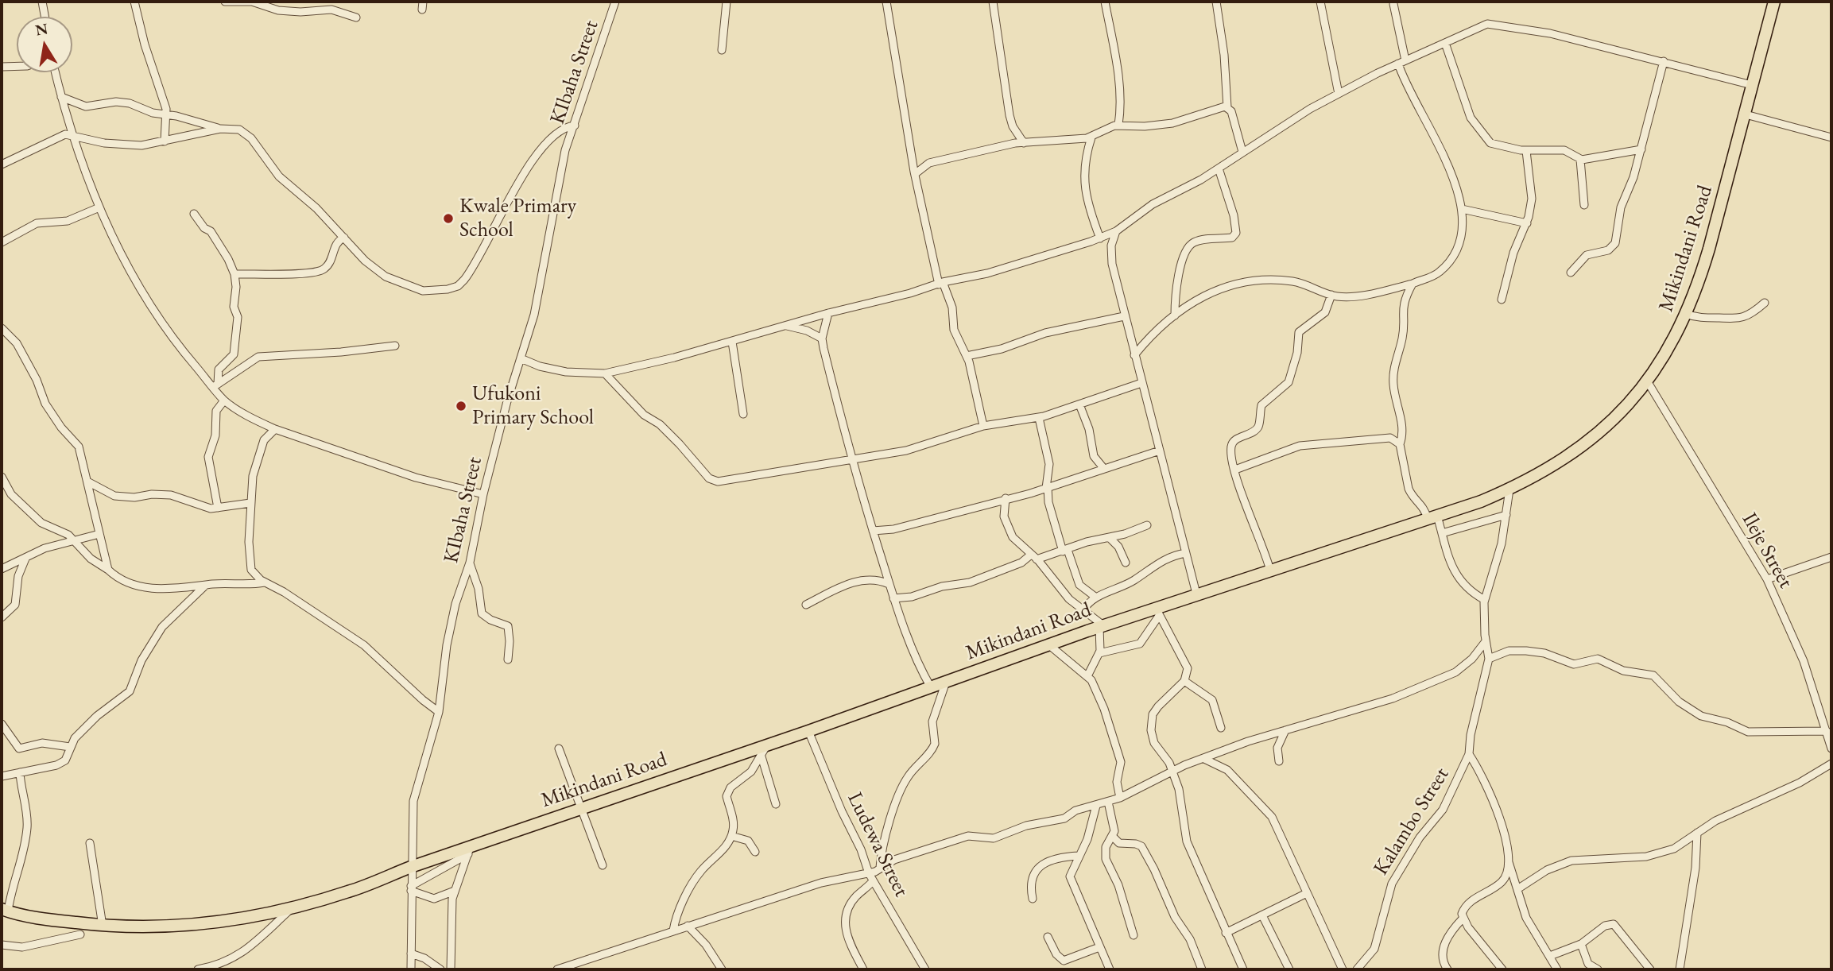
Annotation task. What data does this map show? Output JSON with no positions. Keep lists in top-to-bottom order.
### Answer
{
  "streets": {
    "highway": ["Mikindani Road"],
    "street": [
      "KIbaha Street",
      "Ileje Street",
      "Kalambo Street",
      "Ludewa Street"
    ]
  },
  "crossings": [
    ["KIbaha Street", "Mikindani Road"],
    ["Mikindani Road", "Ileje Street"],
    ["Mikindani Road", "Kalambo Street"],
    ["Mikindani Road", "Ludewa Street"]
  ],
  "places": ["Kwale Primary School", "Ufukoni Primary School"],
  "north": "top"
}
